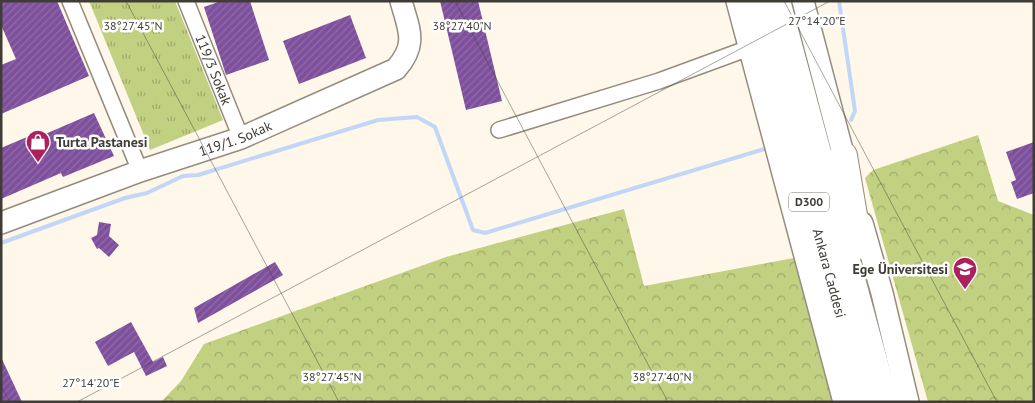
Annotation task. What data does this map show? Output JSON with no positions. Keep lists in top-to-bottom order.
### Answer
{
  "streets": {
    "highway": ["D300", "Ankara Caddesi"],
    "main road": ["119/1. Sokak"],
    "street": ["119/3 Sokak"]
  },
  "crossings": [
    ["119/3 Sokak", "119/1. Sokak"]
  ],
  "places": {
    "shop": ["Turta Pastanesi"],
    "school or university": ["Ege Üniversitesi"]
  },
  "coordinates": ["27°14'20\"E", "38°27'45\"N", "38°27'40\"N"]
}
